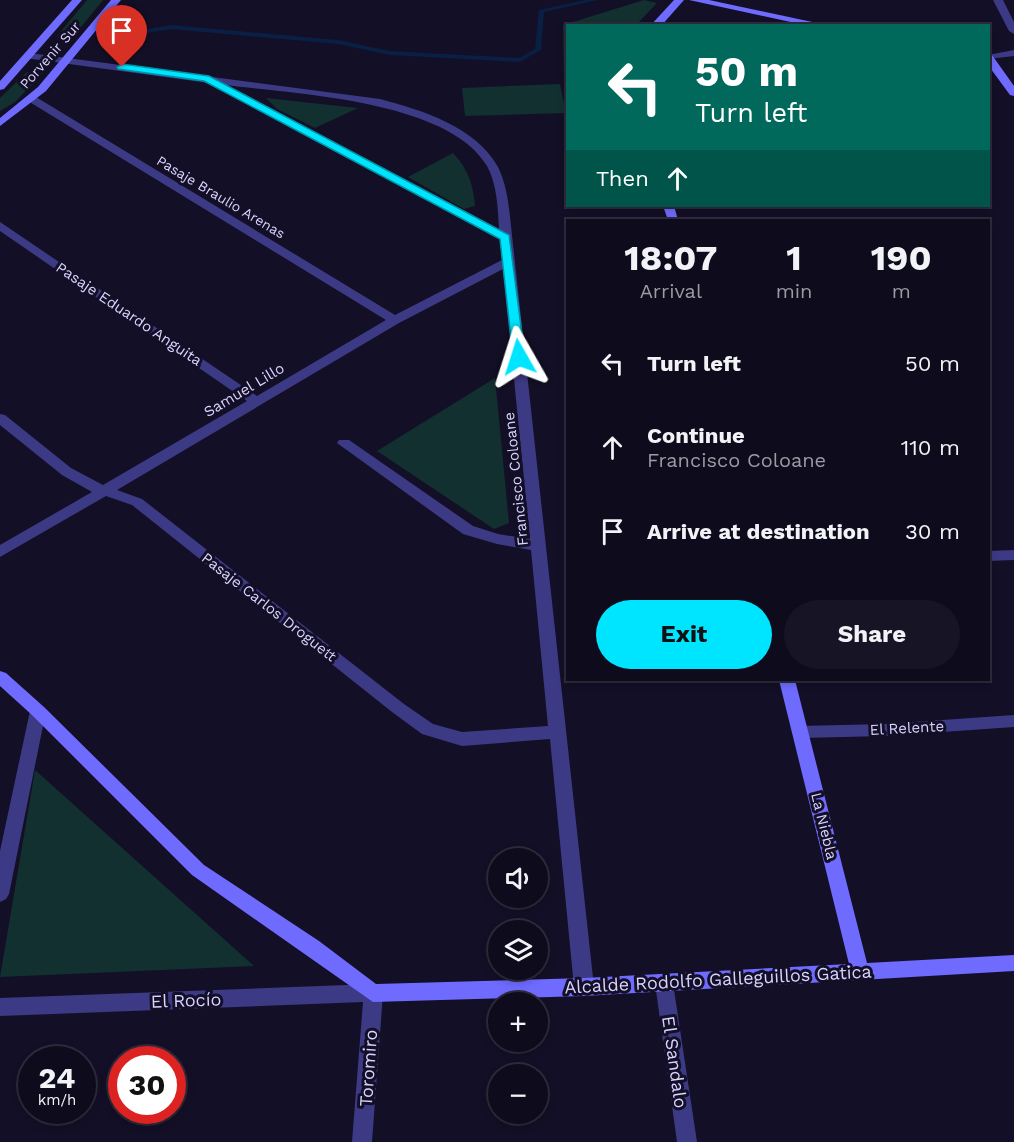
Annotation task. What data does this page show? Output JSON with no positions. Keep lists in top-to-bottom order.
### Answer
{
  "streets": {
    "street": [
      "Porvenir Sur",
      "Pasaje Braulio Arenas",
      "Pasaje Eduardo Anguita",
      "Samuel Lillo",
      "Francisco Coloane",
      "Pasaje Carlos Droguett",
      "El Relente",
      "La Niebla",
      "Alcalde Rodolfo Galleguillos Gatica",
      "El Rocío",
      "El Sandalo",
      "Toromiro"
    ]
  },
  "crossings": [
    ["Porvenir Sur", "Pasaje Braulio Arenas"],
    ["Porvenir Sur", "Francisco Coloane"],
    ["Pasaje Braulio Arenas", "Samuel Lillo"],
    ["Pasaje Eduardo Anguita", "Samuel Lillo"],
    ["Samuel Lillo", "Francisco Coloane"],
    ["Samuel Lillo", "Pasaje Carlos Droguett"],
    ["Francisco Coloane", "Pasaje Carlos Droguett"],
    ["Francisco Coloane", "Alcalde Rodolfo Galleguillos Gatica"],
    ["El Relente", "La Niebla"],
    ["La Niebla", "Alcalde Rodolfo Galleguillos Gatica"],
    ["Alcalde Rodolfo Galleguillos Gatica", "El Rocío"],
    ["Alcalde Rodolfo Galleguillos Gatica", "El Sandalo"],
    ["Alcalde Rodolfo Galleguillos Gatica", "Toromiro"],
    ["El Rocío", "Toromiro"]
  ],
  "page": {
    "turn": ["50 m", "Turn left"],
    "then": "Then",
    "eta": [
      "18:07",
      "Arrival",
      "1",
      "min",
      "190",
      "m"
    ],
    "list": [
      {
        "name": "Turn left",
        "value": "50 m"
      },
      {
        "name": "Continue",
        "note": "Francisco Coloane",
        "value": "110 m"
      },
      {
        "name": "Arrive at destination",
        "value": "30 m"
      }
    ],
    "buttons": ["Exit", "Share"],
    "map_buttons": ["+", "−"],
    "speed": "24 km/h",
    "limit": "30"
  }
}
